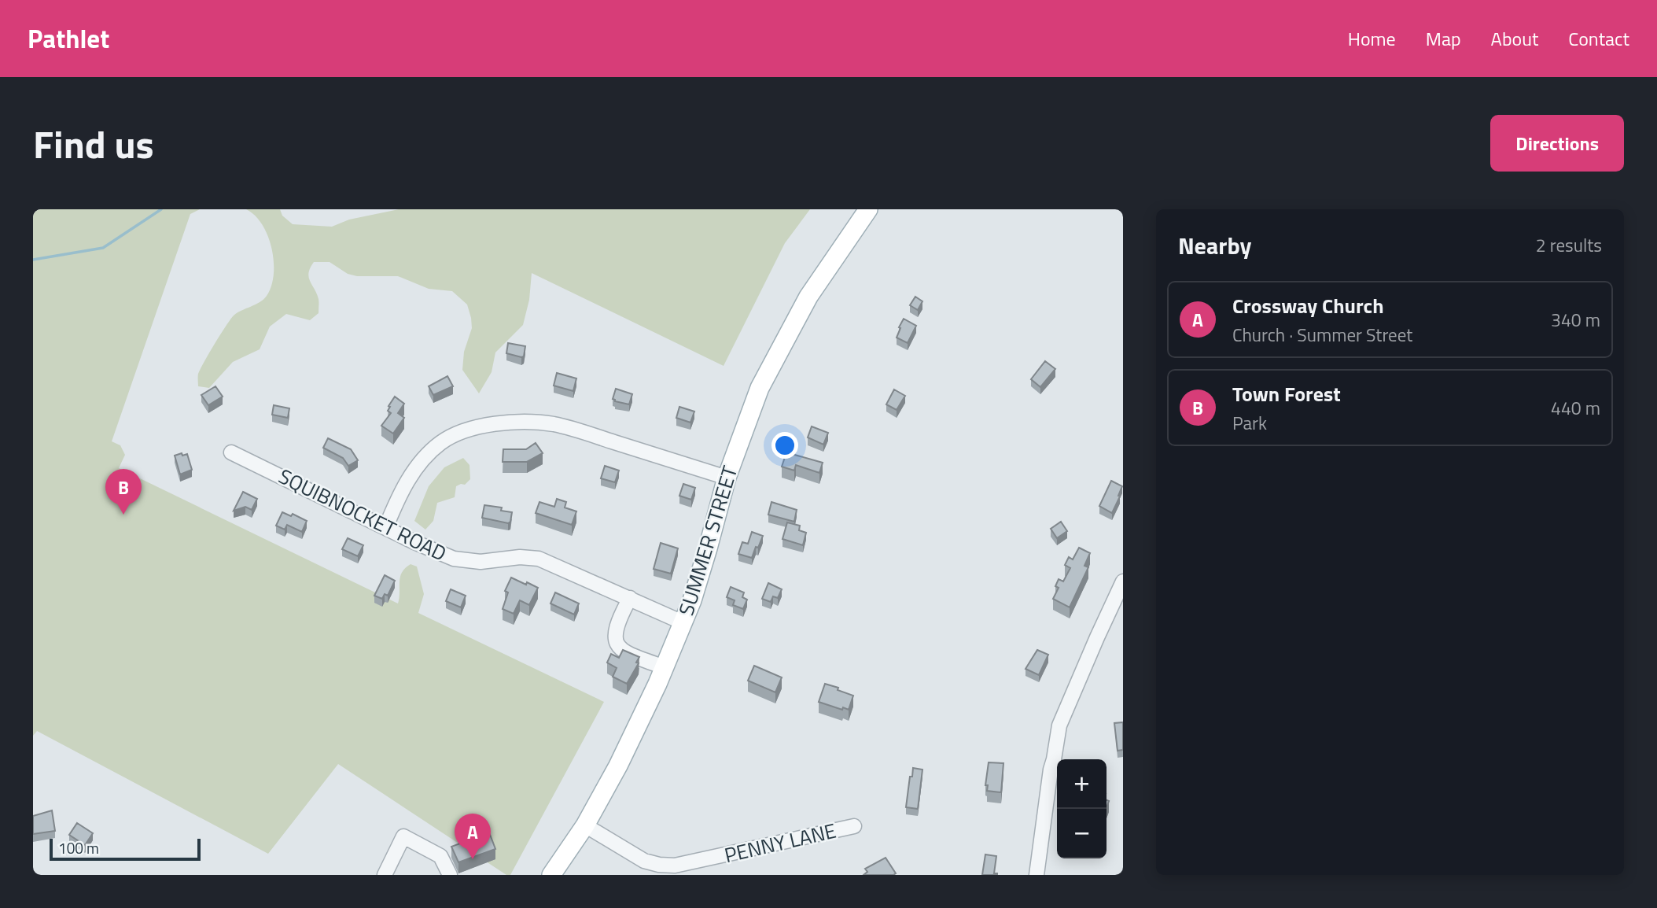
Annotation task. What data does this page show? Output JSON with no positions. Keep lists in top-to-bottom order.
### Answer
{
  "streets": {
    "main road": ["SUMMER STREET"],
    "street": ["SQUIBNOCKET ROAD", "PENNY LANE"]
  },
  "crossings": [
    ["SQUIBNOCKET ROAD", "SUMMER STREET"],
    ["SUMMER STREET", "PENNY LANE"]
  ],
  "scale_bar": "100 m",
  "page": {
    "header": "Pathlet",
    "nav": [
      "Home",
      "Map",
      "About",
      "Contact"
    ],
    "title": "Find us",
    "buttons": "Directions",
    "heading": ["Nearby", "2 results"],
    "list": [
      {
        "mark": "A",
        "name": "Crossway Church",
        "note": "Church · Summer Street",
        "value": "340 m"
      },
      {
        "mark": "B",
        "name": "Town Forest",
        "note": "Park",
        "value": "440 m"
      }
    ],
    "pins": ["B", "A"],
    "map_buttons": ["+", "−"],
    "scale": "100 m"
  }
}
